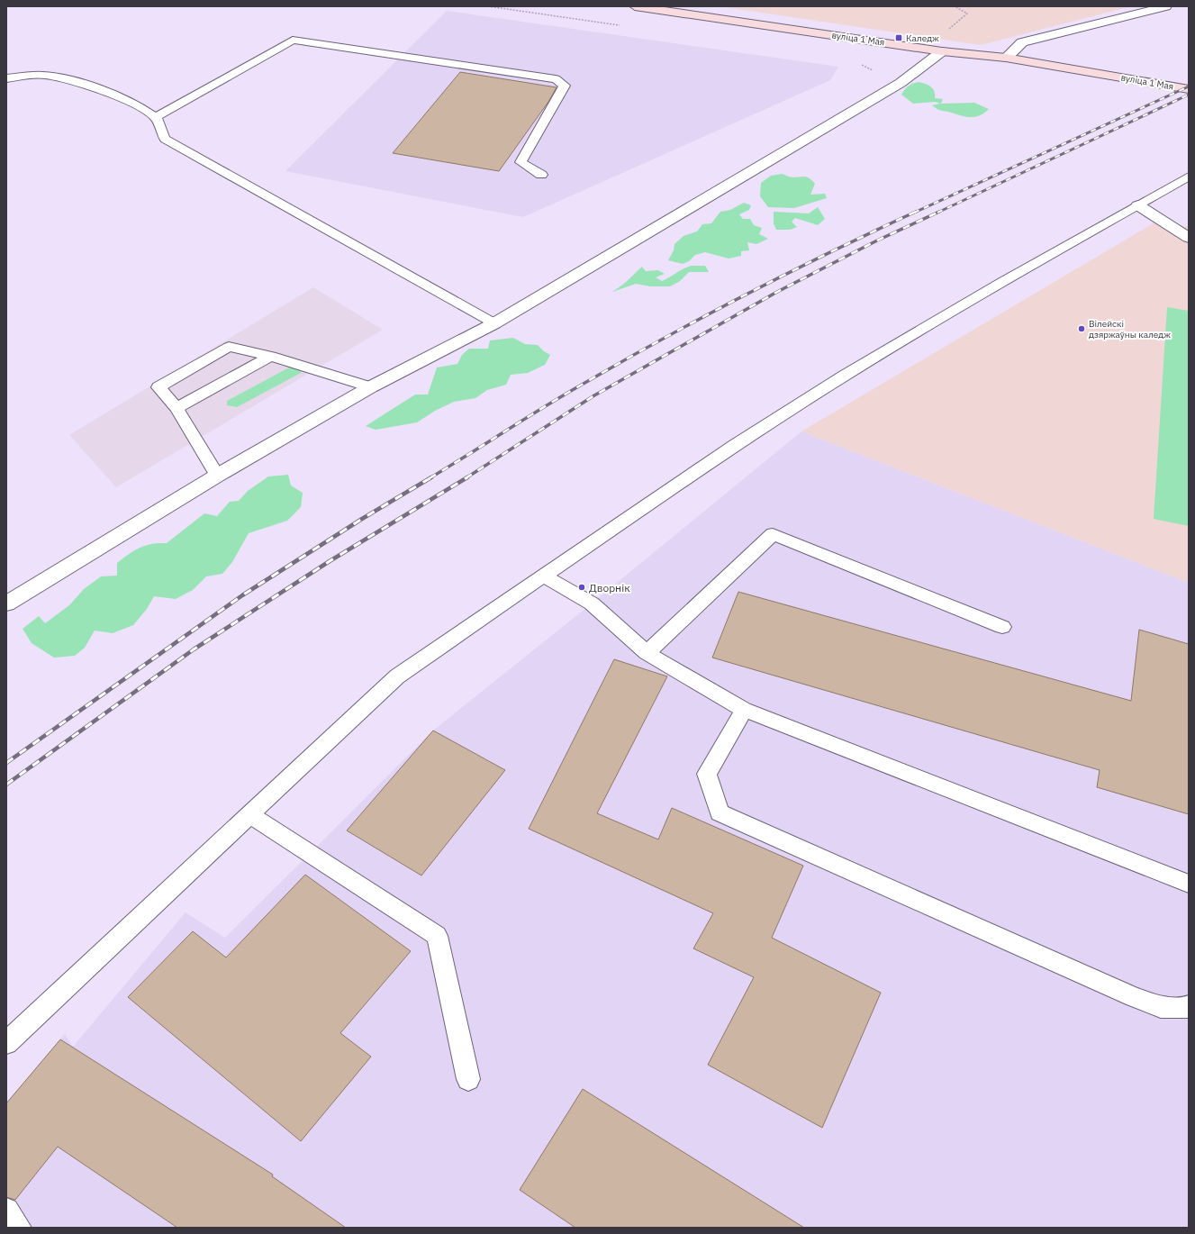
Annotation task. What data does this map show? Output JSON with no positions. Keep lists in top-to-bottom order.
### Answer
{
  "streets": {
    "main road": ["вуліца 1 Мая"]
  },
  "places": {
    "transit": ["Каледж"],
    "other": ["Вілейскі дзяржаўны каледж", "Дворнік"]
  }
}
